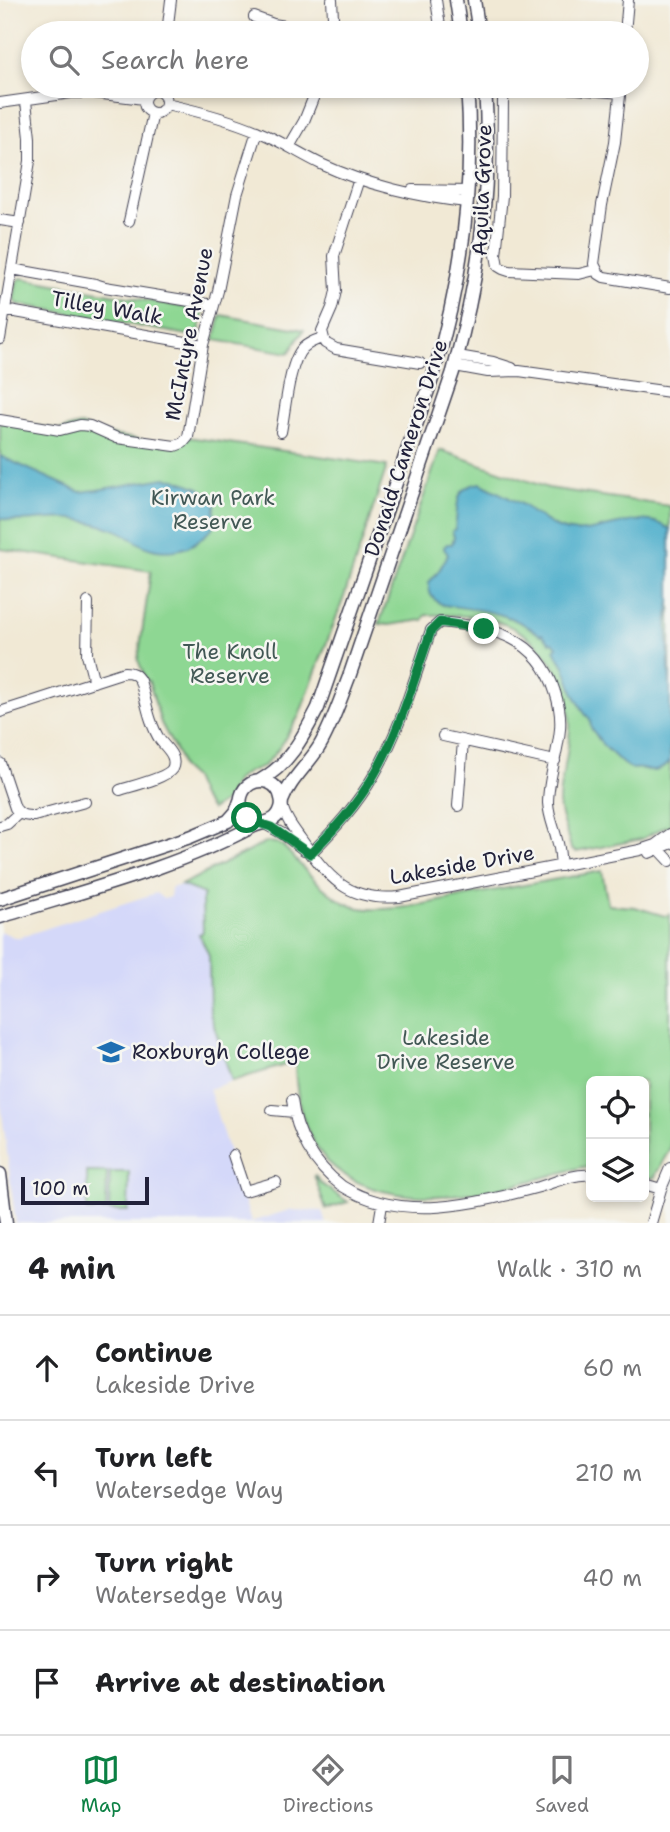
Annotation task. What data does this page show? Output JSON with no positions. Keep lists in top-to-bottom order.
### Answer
{
  "streets": {
    "street": [
      "Aquila Grove",
      "Tilley Walk",
      "McIntyre Avenue",
      "Donald Cameron Drive",
      "Lakeside Drive"
    ]
  },
  "crossings": [
    ["Tilley Walk", "McIntyre Avenue"],
    ["Donald Cameron Drive", "Lakeside Drive"]
  ],
  "parks": ["Kirwan Park Reserve", "The Knoll Reserve", "Lakeside Drive Reserve"],
  "places": {
    "school or university": ["Roxburgh College"]
  },
  "scale_bar": "100 m",
  "page": {
    "search": "Search here",
    "scale": "100 m",
    "heading": ["4 min", "Walk · 310 m"],
    "list": [
      ["Continue", "Lakeside Drive", "60 m"],
      ["Turn left", "Watersedge Way", "210 m"],
      ["Turn right", "Watersedge Way", "40 m"],
      "Arrive at destination"
    ],
    "nav": ["Map", "Directions", "Saved"]
  }
}
